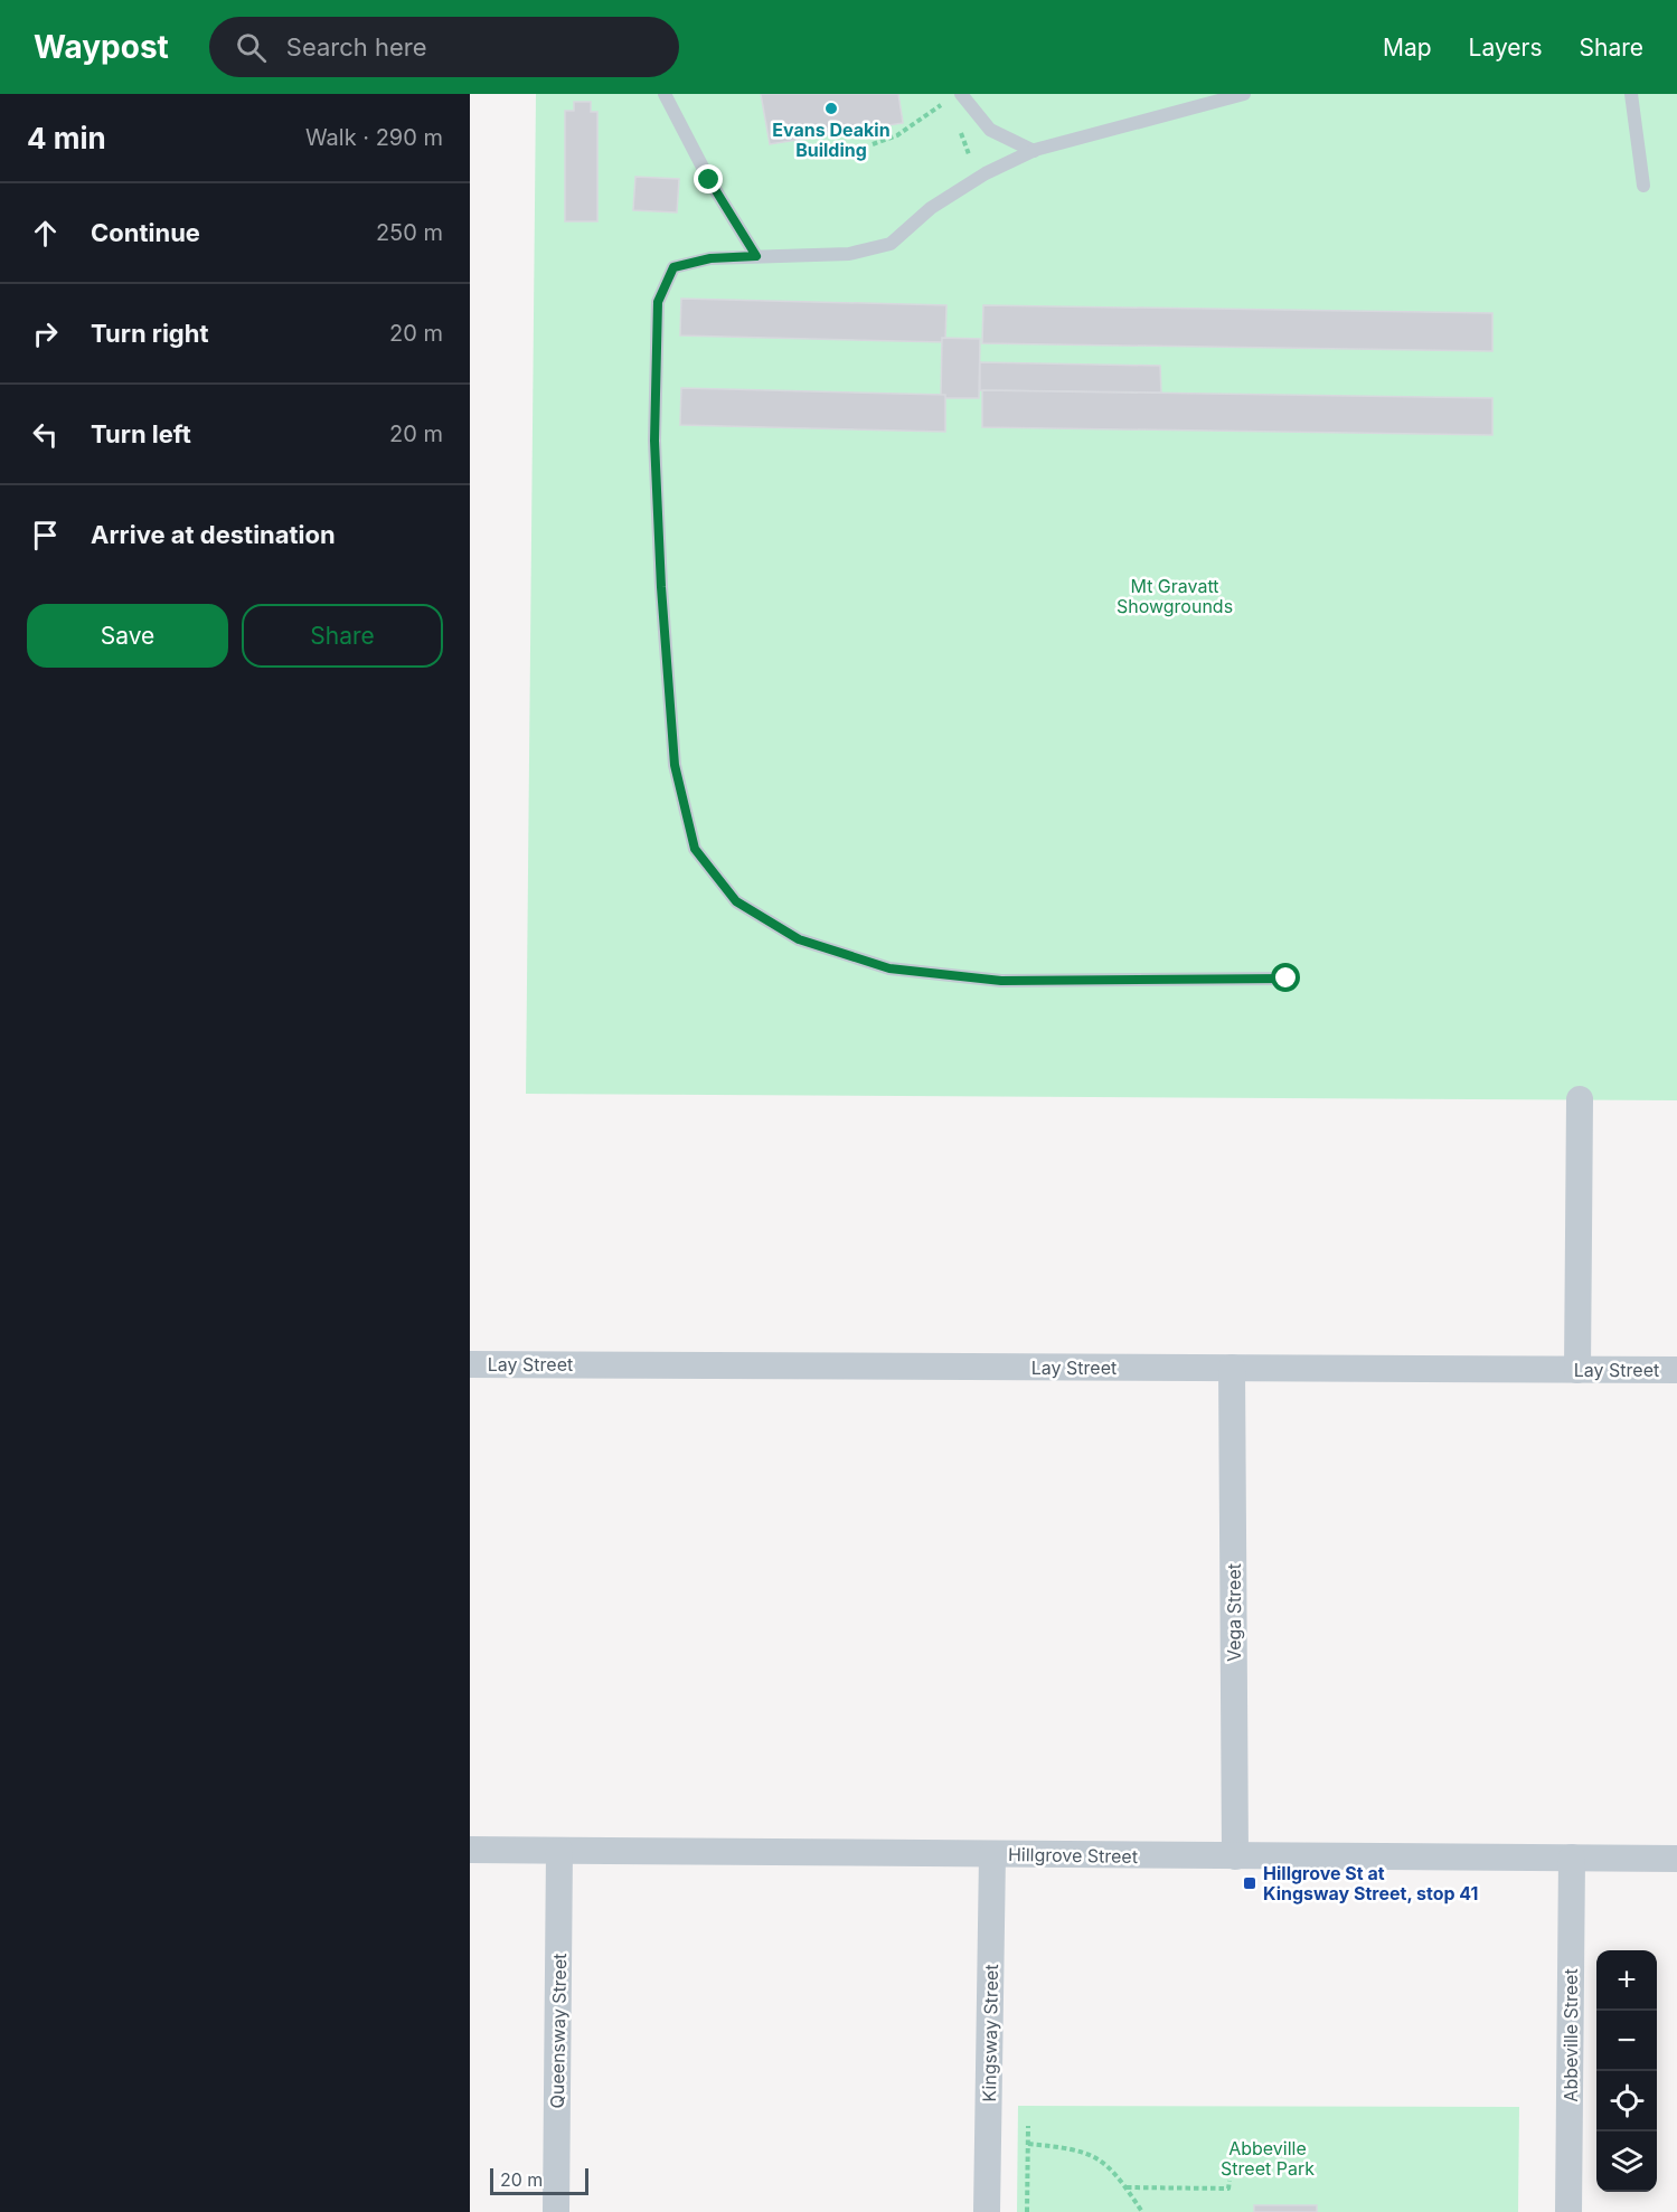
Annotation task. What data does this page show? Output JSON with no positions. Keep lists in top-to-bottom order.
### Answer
{
  "streets": {
    "street": [
      "Lay Street",
      "Vega Street",
      "Hillgrove Street",
      "Queensway Street",
      "Kingsway Street",
      "Abbeville Street"
    ]
  },
  "crossings": [
    ["Lay Street", "Vega Street"],
    ["Vega Street", "Hillgrove Street"],
    ["Hillgrove Street", "Queensway Street"],
    ["Hillgrove Street", "Kingsway Street"],
    ["Hillgrove Street", "Abbeville Street"]
  ],
  "parks": ["Mt Gravatt Showgrounds", "Abbeville Street Park"],
  "places": {
    "other": ["Evans Deakin Building"],
    "transit": ["Hillgrove St at Kingsway Street, stop 41"]
  },
  "scale_bar": "20 m",
  "page": {
    "header": "Waypost",
    "search": "Search here",
    "nav": ["Map", "Layers", "Share"],
    "heading": ["4 min", "Walk · 290 m"],
    "list": [
      ["Continue", "250 m"],
      ["Turn right", "20 m"],
      ["Turn left", "20 m"],
      "Arrive at destination"
    ],
    "buttons": ["Save", "Share"],
    "map_buttons": ["+", "−"],
    "scale": "20 m"
  }
}
